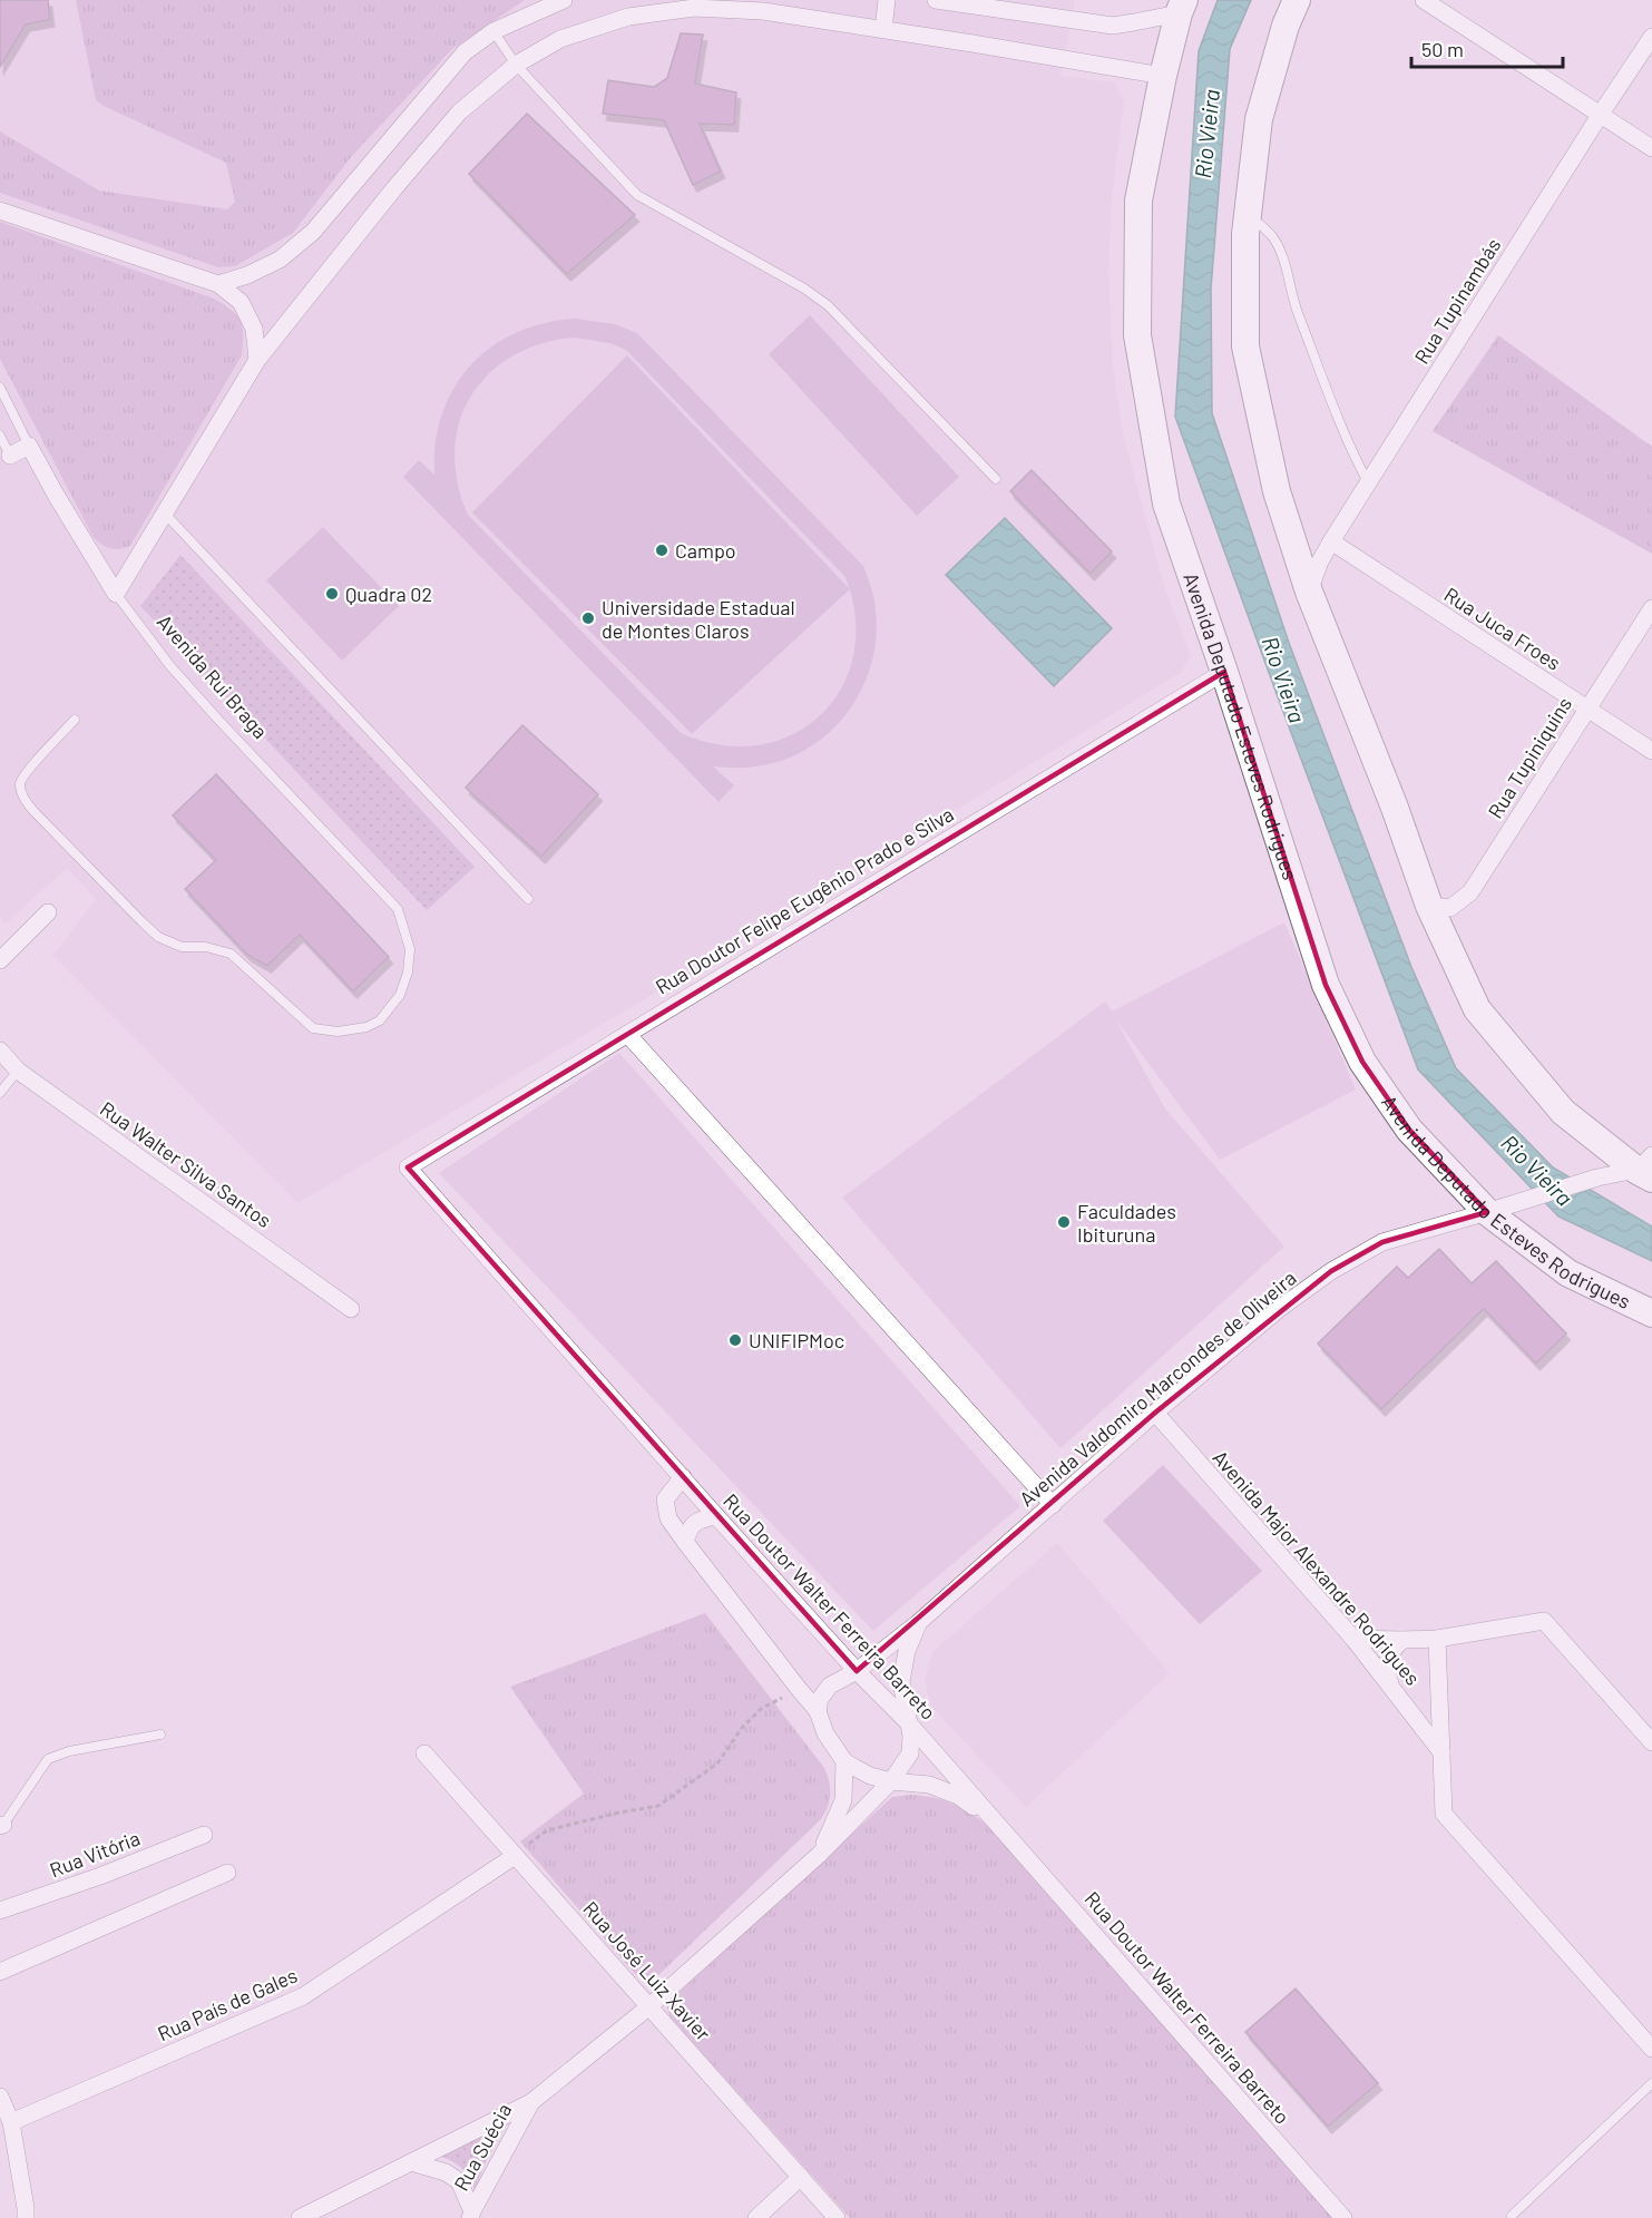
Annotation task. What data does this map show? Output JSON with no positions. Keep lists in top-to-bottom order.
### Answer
{
  "streets": {
    "main road": ["Avenida Deputado Esteves Rodrigues"],
    "street": [
      "Rua Tupinambás",
      "Rua Juca Froes",
      "Avenida Rui Braga",
      "Rua Tupiniquins",
      "Rua Doutor Felipe Eugênio Prado e Silva",
      "Rua Walter Silva Santos",
      "Avenida Valdomiro Marcondes de Oliveira",
      "Avenida Major Alexandre Rodrigues",
      "Rua Doutor Walter Ferreira Barreto",
      "Rua Vitória",
      "Rua José Luiz Xavier",
      "Rua País de Gales",
      "Rua Suécia"
    ]
  },
  "crossings": [
    ["Rua Tupinambás", "Rua Juca Froes"],
    ["Rua Juca Froes", "Rua Tupiniquins"],
    ["Avenida Deputado Esteves Rodrigues", "Rua Doutor Felipe Eugênio Prado e Silva"],
    ["Avenida Deputado Esteves Rodrigues", "Avenida Valdomiro Marcondes de Oliveira"],
    ["Rua Doutor Felipe Eugênio Prado e Silva", "Rua Doutor Walter Ferreira Barreto"],
    ["Avenida Valdomiro Marcondes de Oliveira", "Avenida Major Alexandre Rodrigues"],
    ["Avenida Valdomiro Marcondes de Oliveira", "Rua Doutor Walter Ferreira Barreto"],
    ["Avenida Valdomiro Marcondes de Oliveira", "Rua José Luiz Xavier"],
    ["Avenida Valdomiro Marcondes de Oliveira", "Rua Suécia"],
    ["Rua José Luiz Xavier", "Rua País de Gales"]
  ],
  "water": ["Rio Vieira"],
  "places": [
    "Campo",
    "Quadra 02",
    "Universidade Estadual de Montes Claros",
    "Faculdades Ibituruna",
    "UNIFIPMoc"
  ],
  "scale_bar": "50 m"
}
